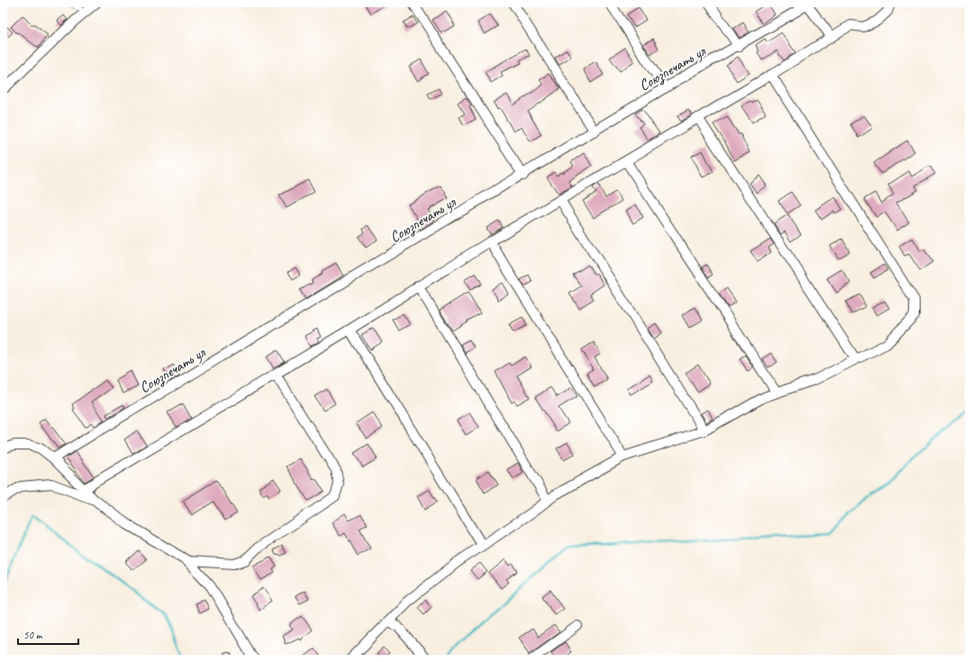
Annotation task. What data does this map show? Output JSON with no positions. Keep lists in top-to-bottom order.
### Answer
{
  "streets": {
    "street": ["Союзпечать ул"]
  },
  "scale_bar": "50 m"
}
